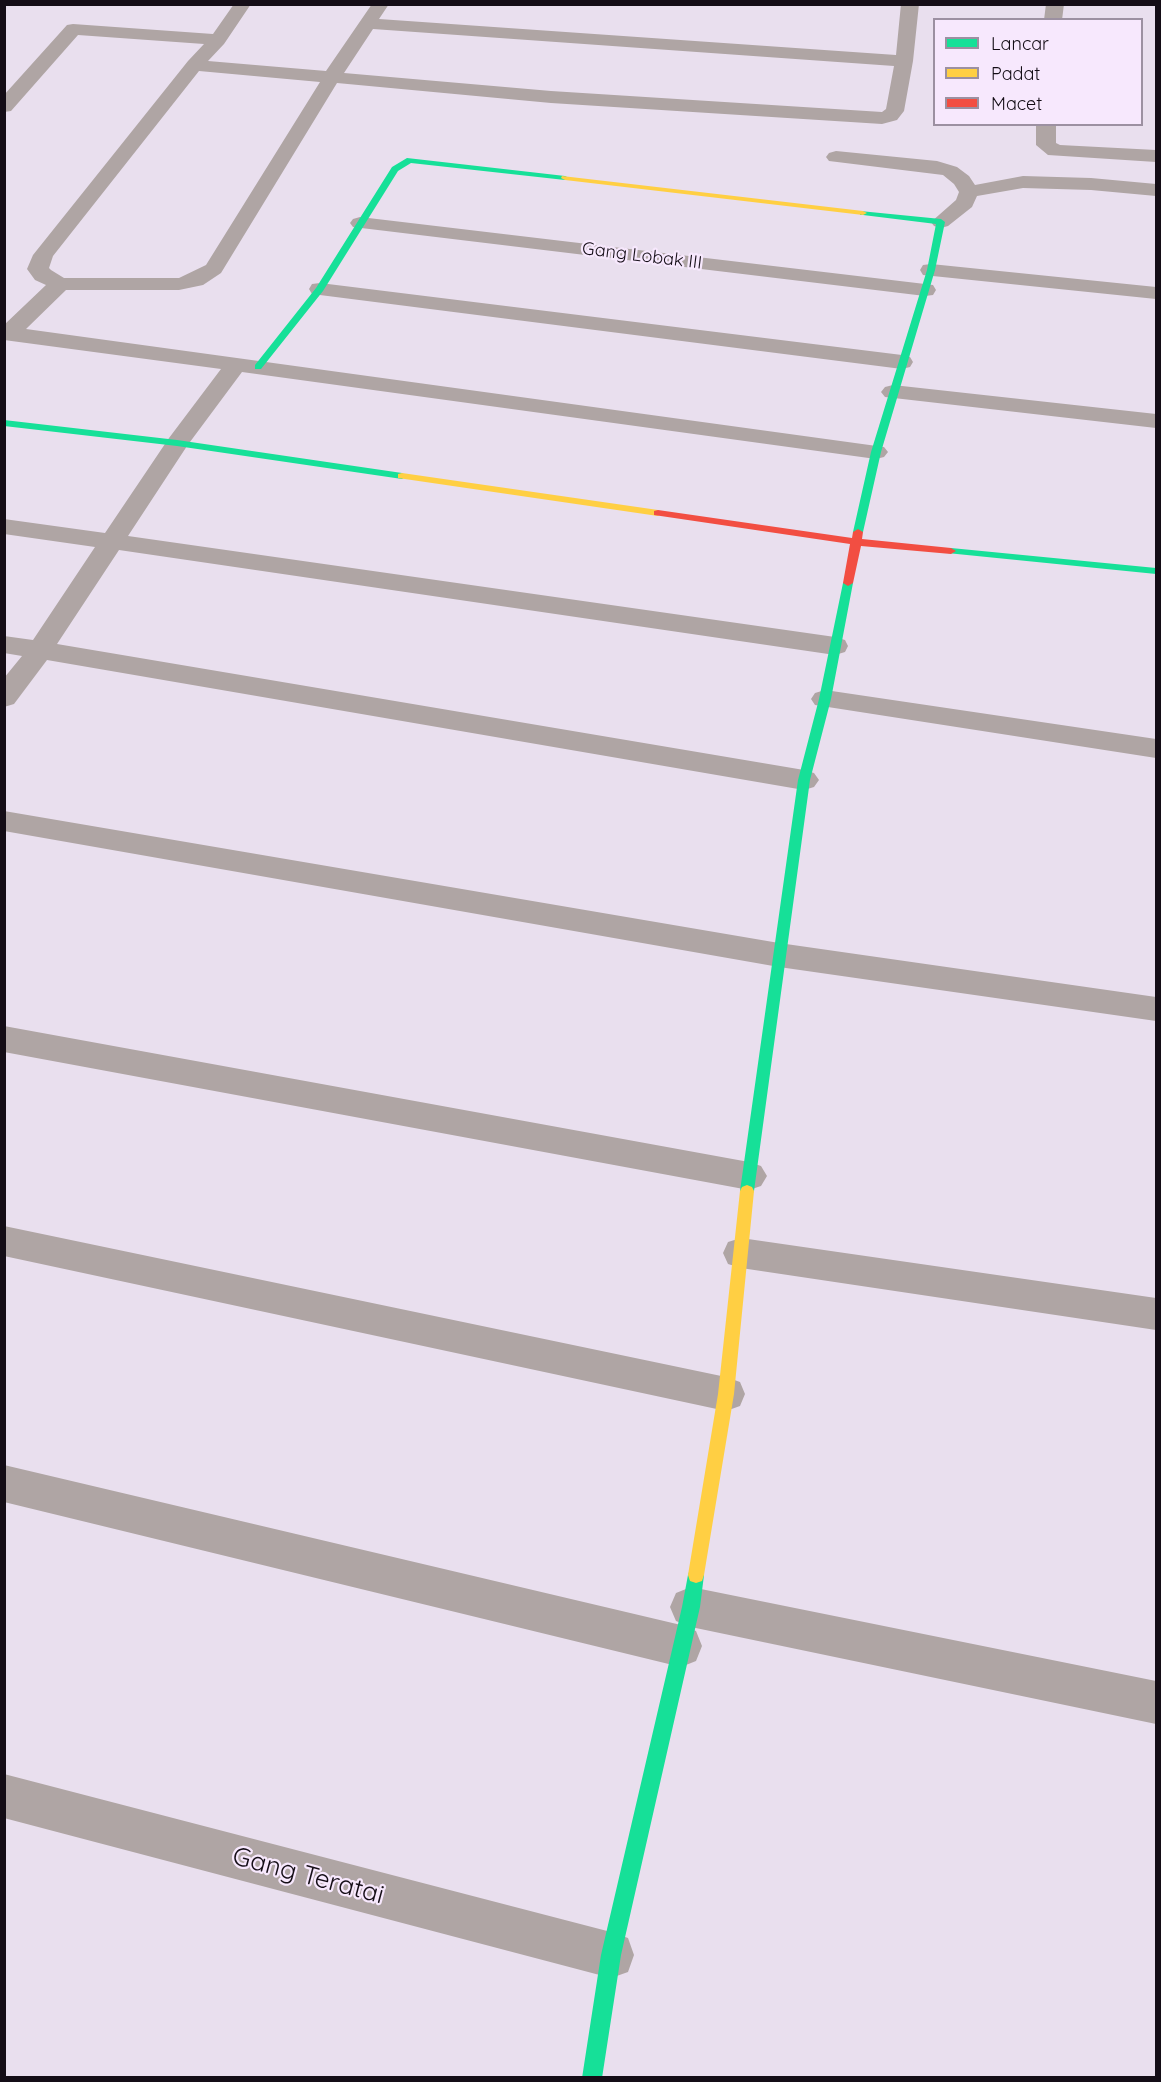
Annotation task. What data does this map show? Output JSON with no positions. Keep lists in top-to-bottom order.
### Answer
{
  "streets": {
    "street": ["Gang Lobak III", "Gang Teratai"]
  },
  "legend": ["Lancar", "Padat", "Macet"]
}
